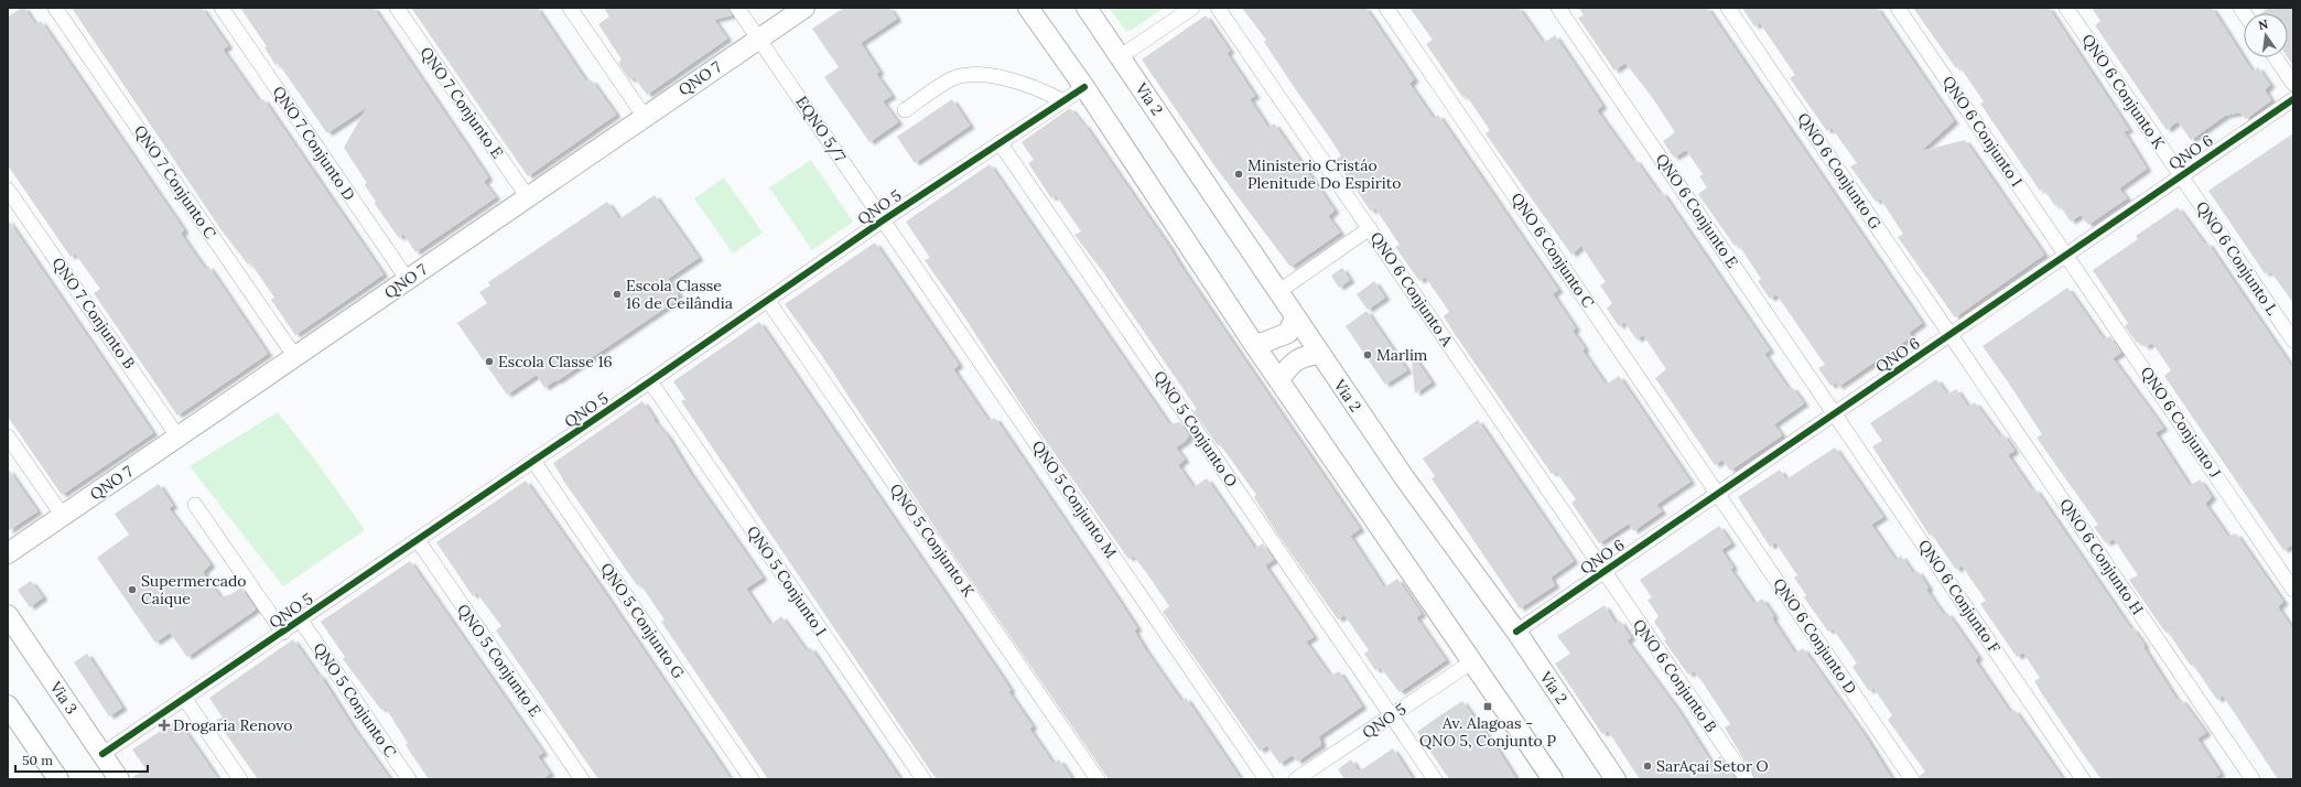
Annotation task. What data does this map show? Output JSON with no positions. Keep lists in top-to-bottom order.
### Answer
{
  "streets": {
    "main road": ["QNO 7", "Via 2", "Via 3"],
    "street": [
      "QNO 6 Conjunto K",
      "QNO 7 Conjunto E",
      "EQNO 5/7",
      "QNO 6 Conjunto I",
      "QNO 7 Conjunto D",
      "QNO 6",
      "QNO 6 Conjunto G",
      "QNO 7 Conjunto C",
      "QNO 5",
      "QNO 6 Conjunto E",
      "QNO 6 Conjunto C",
      "QNO 6 Conjunto L",
      "QNO 6 Conjunto A",
      "QNO 7 Conjunto B",
      "QNO 6 Conjunto J",
      "QNO 5 Conjunto O",
      "QNO 5 Conjunto M",
      "QNO 5 Conjunto K",
      "QNO 6 Conjunto H",
      "QNO 5 Conjunto I",
      "QNO 6 Conjunto F",
      "QNO 5 Conjunto G",
      "QNO 6 Conjunto D",
      "QNO 5 Conjunto E",
      "QNO 6 Conjunto B",
      "QNO 5 Conjunto C"
    ]
  },
  "crossings": [
    ["QNO 7", "QNO 7 Conjunto E"],
    ["QNO 7", "EQNO 5/7"],
    ["QNO 7", "QNO 7 Conjunto D"],
    ["QNO 7", "QNO 7 Conjunto C"],
    ["QNO 7", "QNO 7 Conjunto B"],
    ["QNO 6 Conjunto K", "QNO 6"],
    ["QNO 6 Conjunto K", "QNO 6 Conjunto L"],
    ["Via 2", "QNO 6"],
    ["EQNO 5/7", "QNO 5"],
    ["EQNO 5/7", "QNO 5 Conjunto M"],
    ["QNO 6 Conjunto I", "QNO 6"],
    ["QNO 6 Conjunto I", "QNO 6 Conjunto J"],
    ["QNO 6", "QNO 6 Conjunto G"],
    ["QNO 6", "QNO 6 Conjunto E"],
    ["QNO 6", "QNO 6 Conjunto C"],
    ["QNO 6", "QNO 6 Conjunto L"],
    ["QNO 6", "QNO 6 Conjunto A"],
    ["QNO 6", "QNO 6 Conjunto J"],
    ["QNO 6", "QNO 6 Conjunto H"],
    ["QNO 6", "QNO 6 Conjunto F"],
    ["QNO 6", "QNO 6 Conjunto D"],
    ["QNO 6", "QNO 6 Conjunto B"],
    ["QNO 6 Conjunto G", "QNO 6 Conjunto H"],
    ["QNO 5", "QNO 5 Conjunto O"],
    ["QNO 5", "QNO 5 Conjunto M"],
    ["QNO 5", "QNO 5 Conjunto K"],
    ["QNO 5", "QNO 5 Conjunto I"],
    ["QNO 5", "QNO 5 Conjunto G"],
    ["QNO 5", "QNO 5 Conjunto E"],
    ["QNO 5", "Via 3"],
    ["QNO 5", "QNO 5 Conjunto C"],
    ["QNO 6 Conjunto E", "QNO 6 Conjunto F"],
    ["QNO 6 Conjunto C", "QNO 6 Conjunto D"],
    ["QNO 6 Conjunto A", "QNO 6 Conjunto B"]
  ],
  "places": {
    "other": [
      "Ministerio Cristáo Plenitude Do Espirito",
      "Escola Classe 16 de Ceilândia",
      "Marlim",
      "Escola Classe 16",
      "Supermercado Caíque",
      "SarAçaí Setor O"
    ],
    "transit": ["Av. Alagoas - QNO 5, Conjunto P"],
    "health": ["Drogaria Renovo"]
  },
  "scale_bar": "50 m",
  "north": "top"
}
